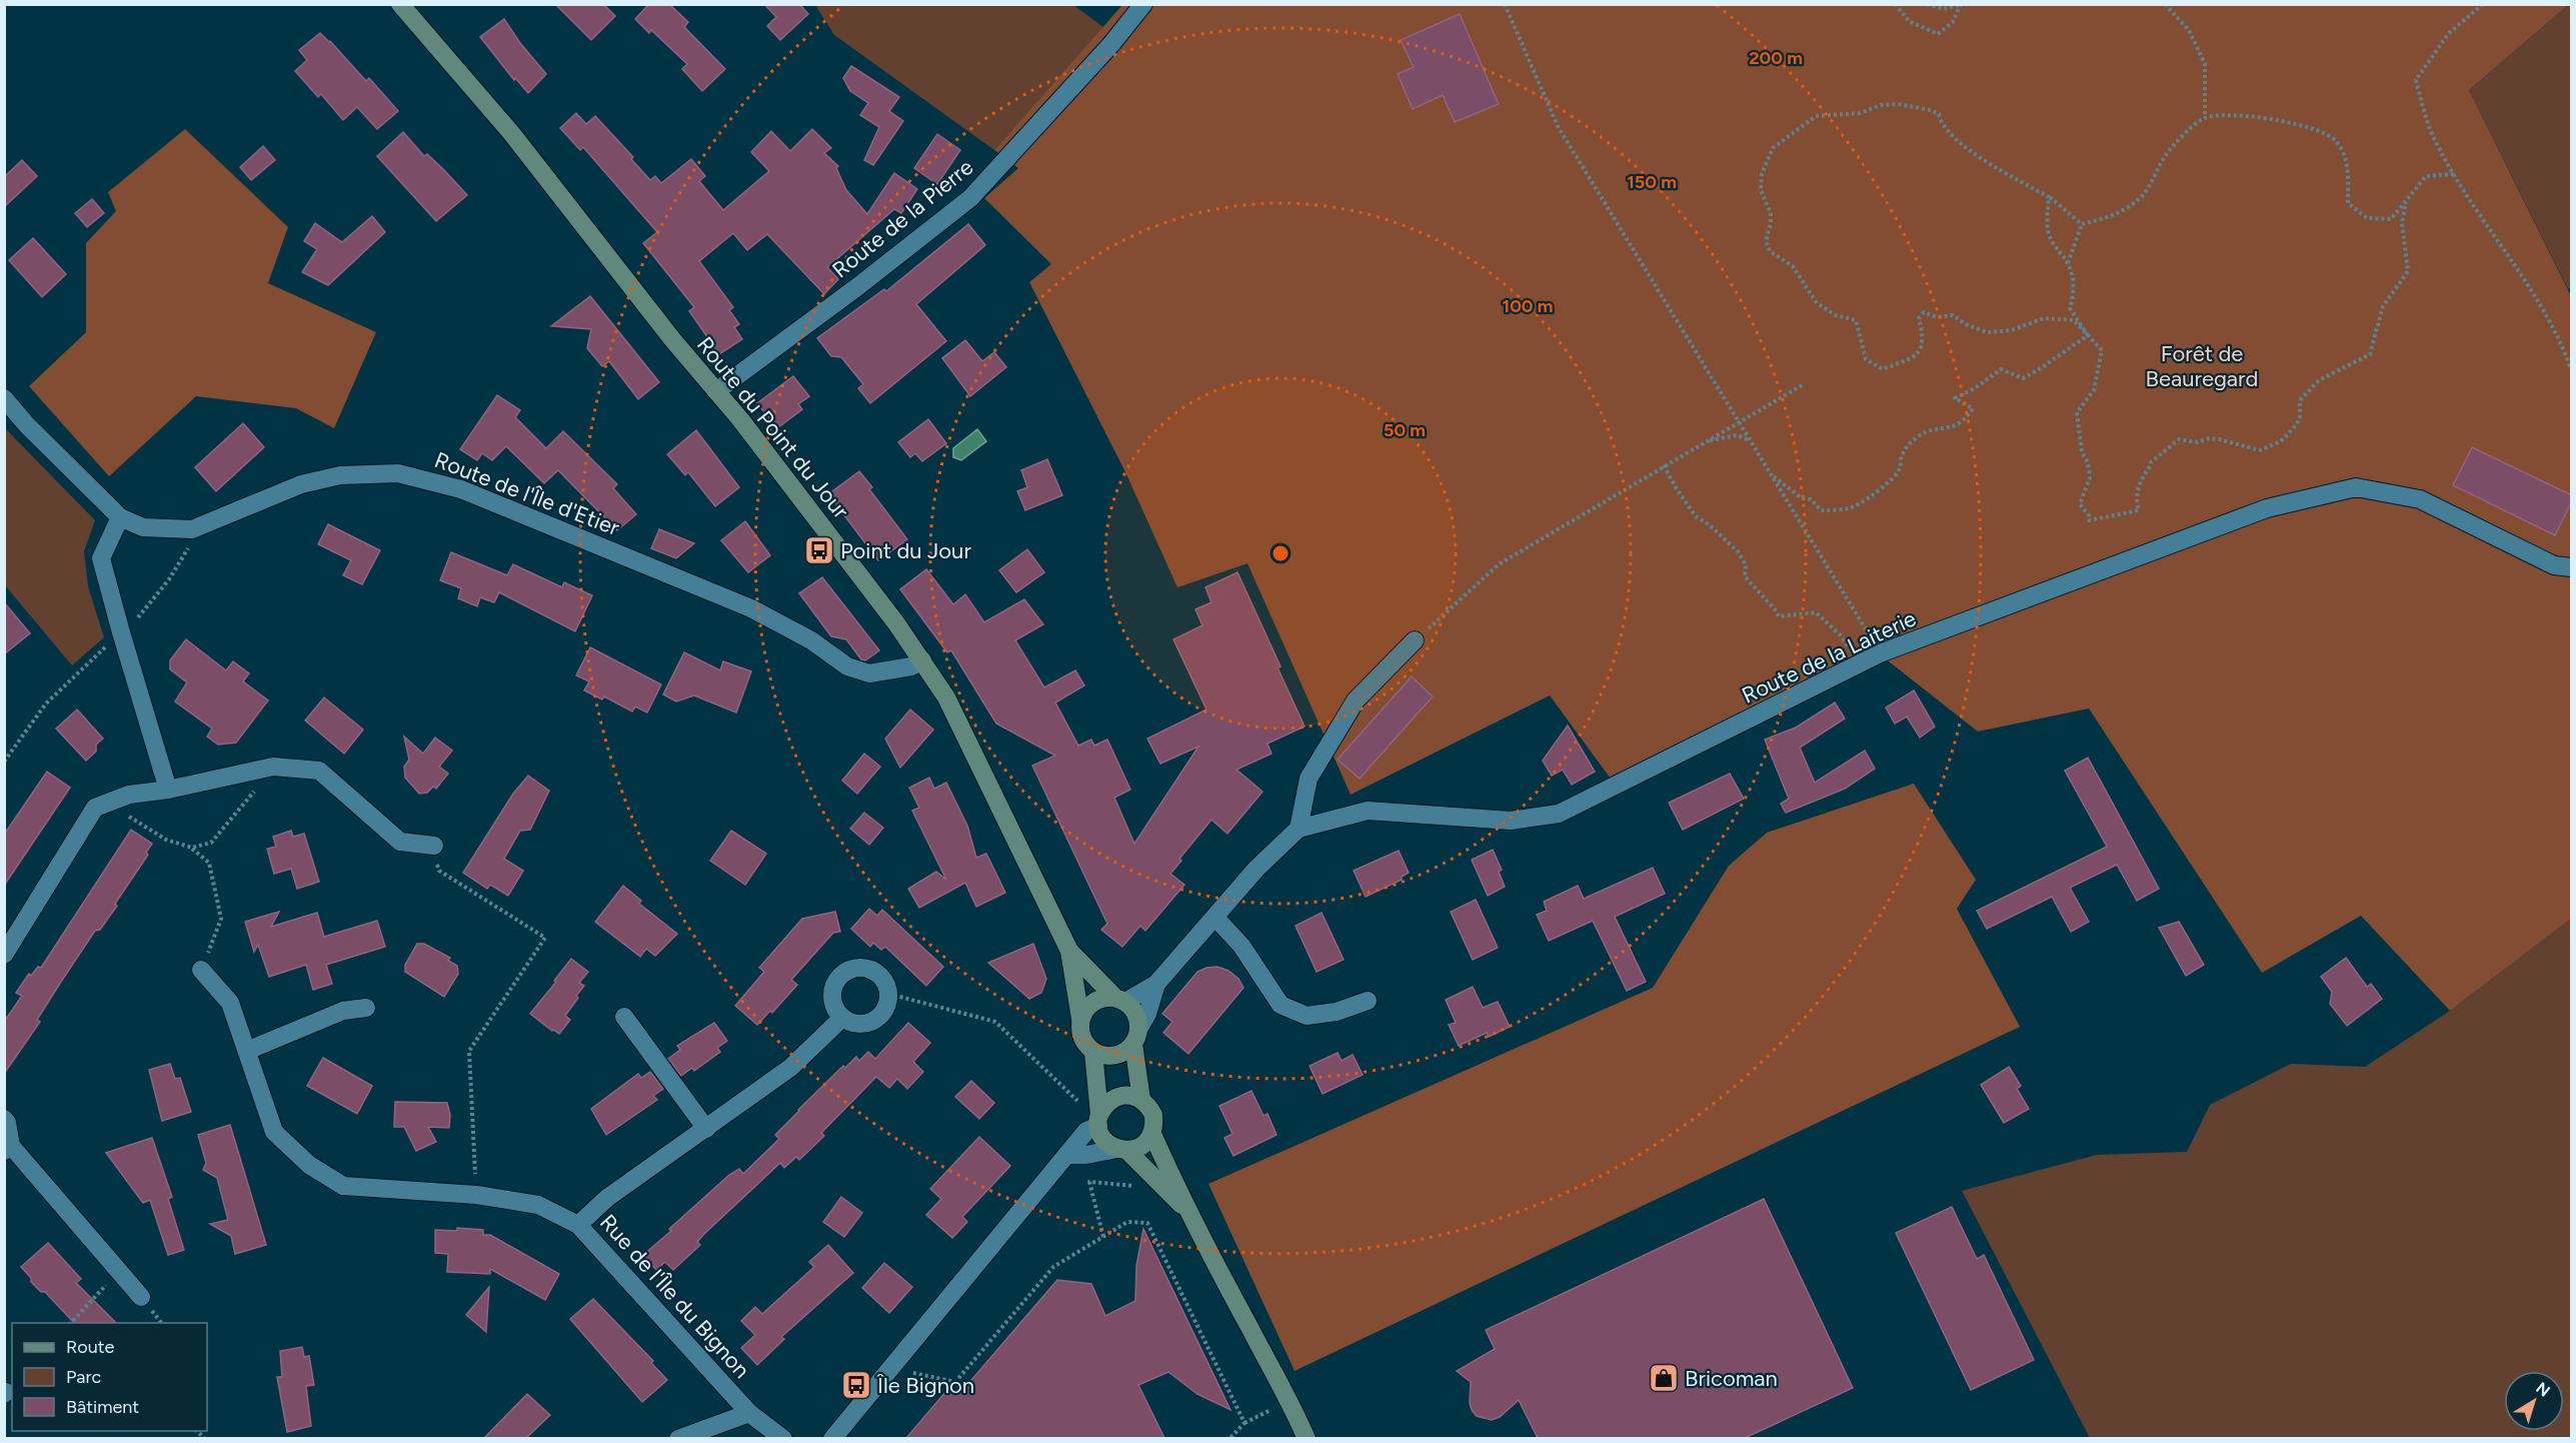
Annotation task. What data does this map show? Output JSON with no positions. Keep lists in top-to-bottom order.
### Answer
{
  "streets": {
    "main road": ["Route du Point du Jour"],
    "street": [
      "Route de la Pierre",
      "Route de l'Île d'Etier",
      "Route de la Laiterie",
      "Rue de l'Île du Bignon"
    ]
  },
  "crossings": [
    ["Route de la Pierre", "Route du Point du Jour"],
    ["Route du Point du Jour", "Route de l'Île d'Etier"],
    ["Route du Point du Jour", "Route de la Laiterie"]
  ],
  "parks": ["Forêt de Beauregard"],
  "places": {
    "bus stop": ["Point du Jour", "Île Bignon"],
    "shop": ["Bricoman"]
  },
  "legend": ["Route", "Parc", "Bâtiment"],
  "north": "top right",
  "rings": [
    "200 m",
    "150 m",
    "100 m",
    "50 m"
  ]
}
